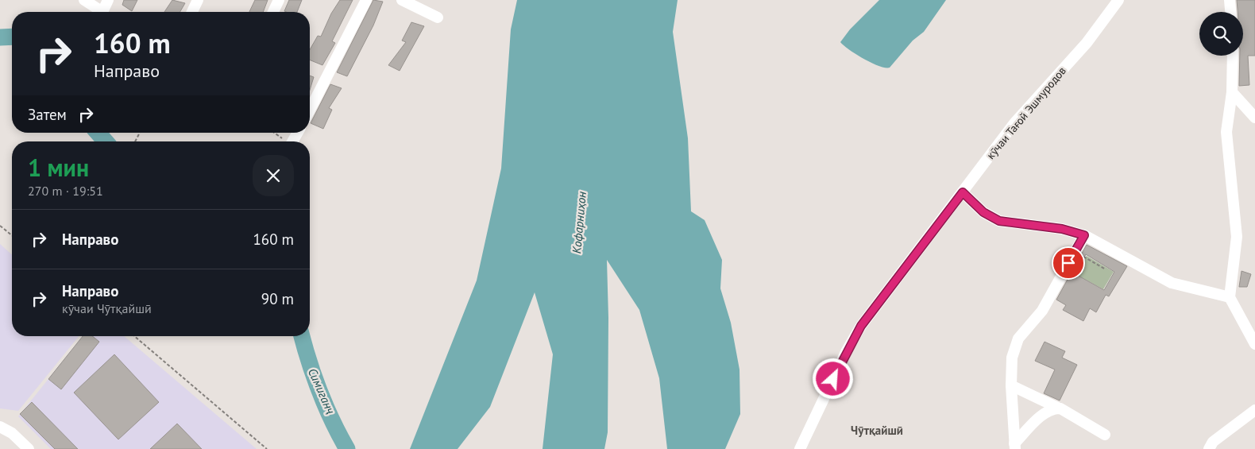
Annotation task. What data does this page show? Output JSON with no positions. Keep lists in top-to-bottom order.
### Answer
{
  "streets": {
    "street": ["кӯчаи Тағой Эшмуродов"]
  },
  "districts": ["Чӯтқайшӣ"],
  "water": ["Кофарниҳон", "Симиганҷ"],
  "page": {
    "turn": ["160 m", "Направо"],
    "then": "Затем",
    "heading": ["1 мин", "270 m · 19:51"],
    "list": [
      {
        "name": "Направо",
        "value": "160 m"
      },
      {
        "name": "Направо",
        "note": "кӯчаи Чӯтқайшӣ",
        "value": "90 m"
      }
    ]
  }
}
